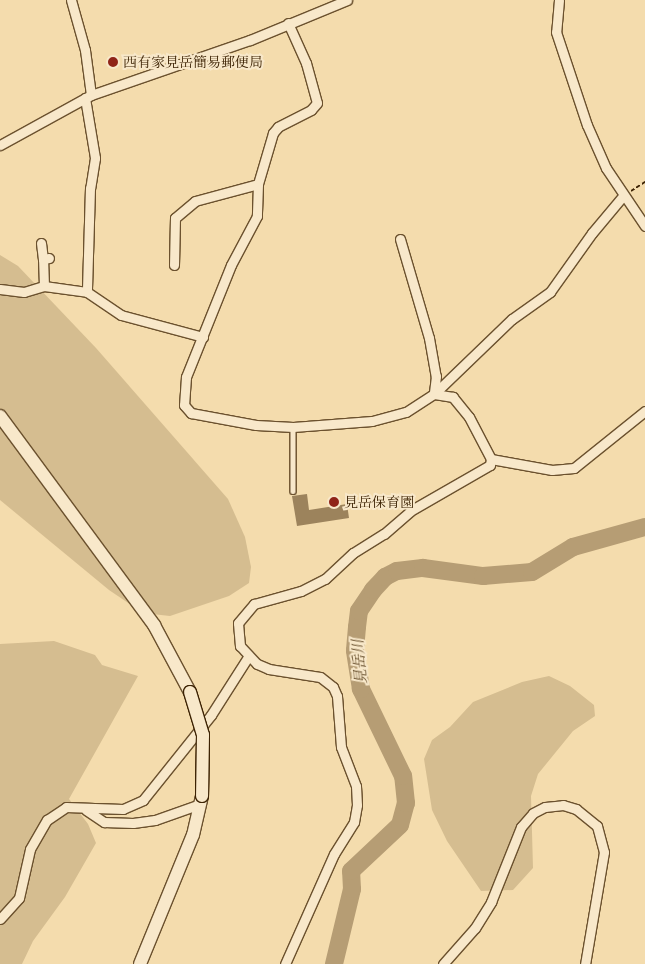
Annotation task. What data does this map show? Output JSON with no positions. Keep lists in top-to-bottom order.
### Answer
{
  "water": ["見岳川"],
  "places": ["西有家見岳簡易郵便局", "見岳保育園"]
}
